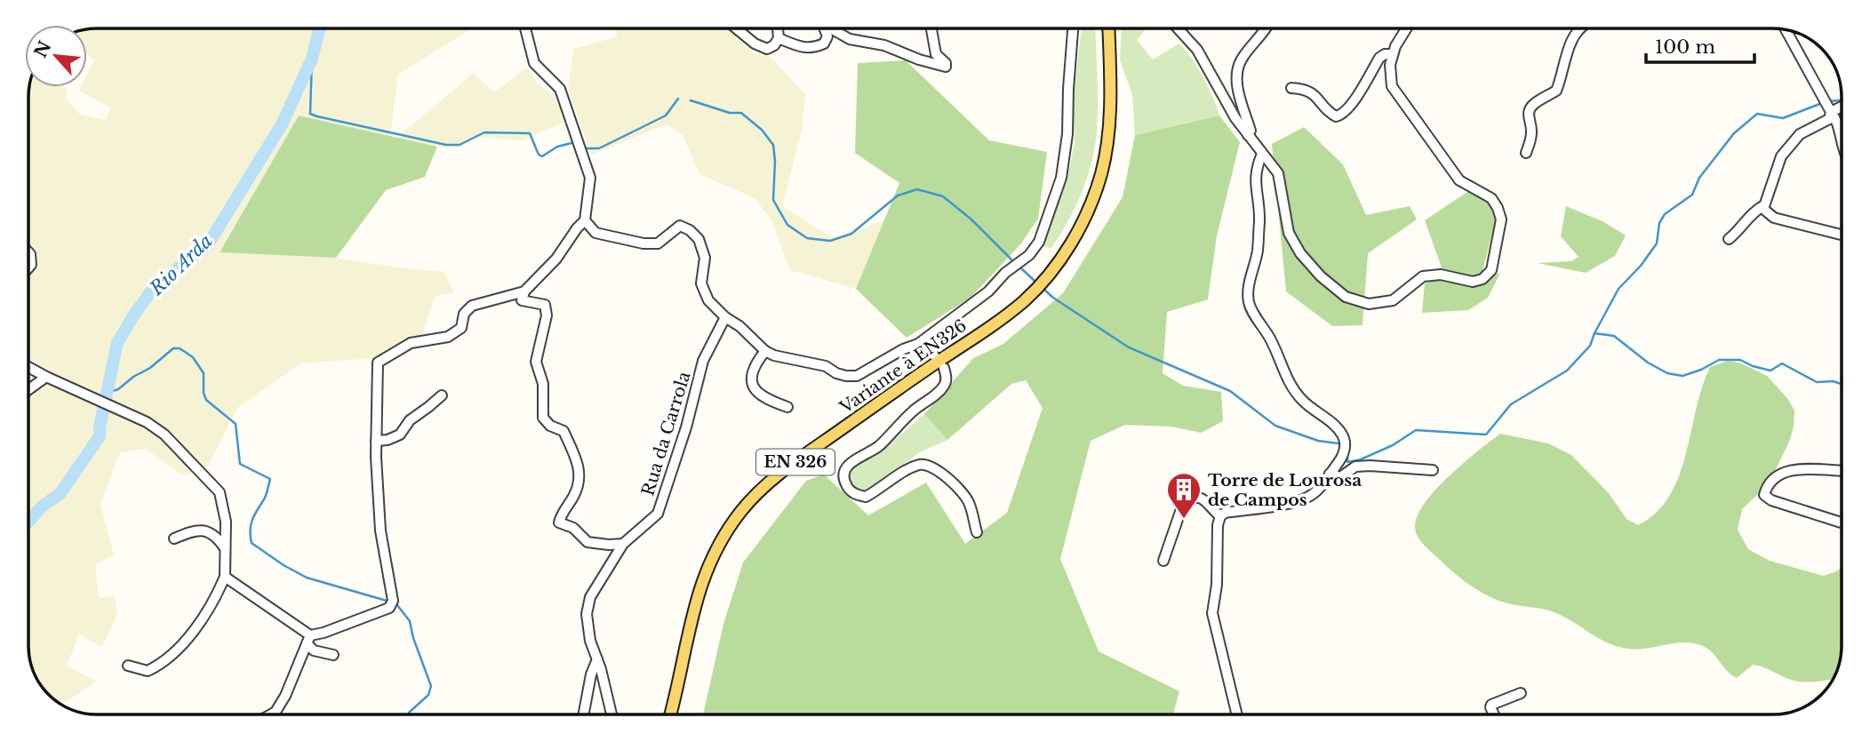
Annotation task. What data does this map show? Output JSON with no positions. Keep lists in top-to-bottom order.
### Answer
{
  "streets": {
    "main road": ["Variante à EN326", "EN 326"],
    "street": ["Rua da Carrola"]
  },
  "water": ["Rio Arda"],
  "places": {
    "building": ["Torre de Lourosa de Campos"]
  },
  "scale_bar": "100 m",
  "north": "top left"
}
